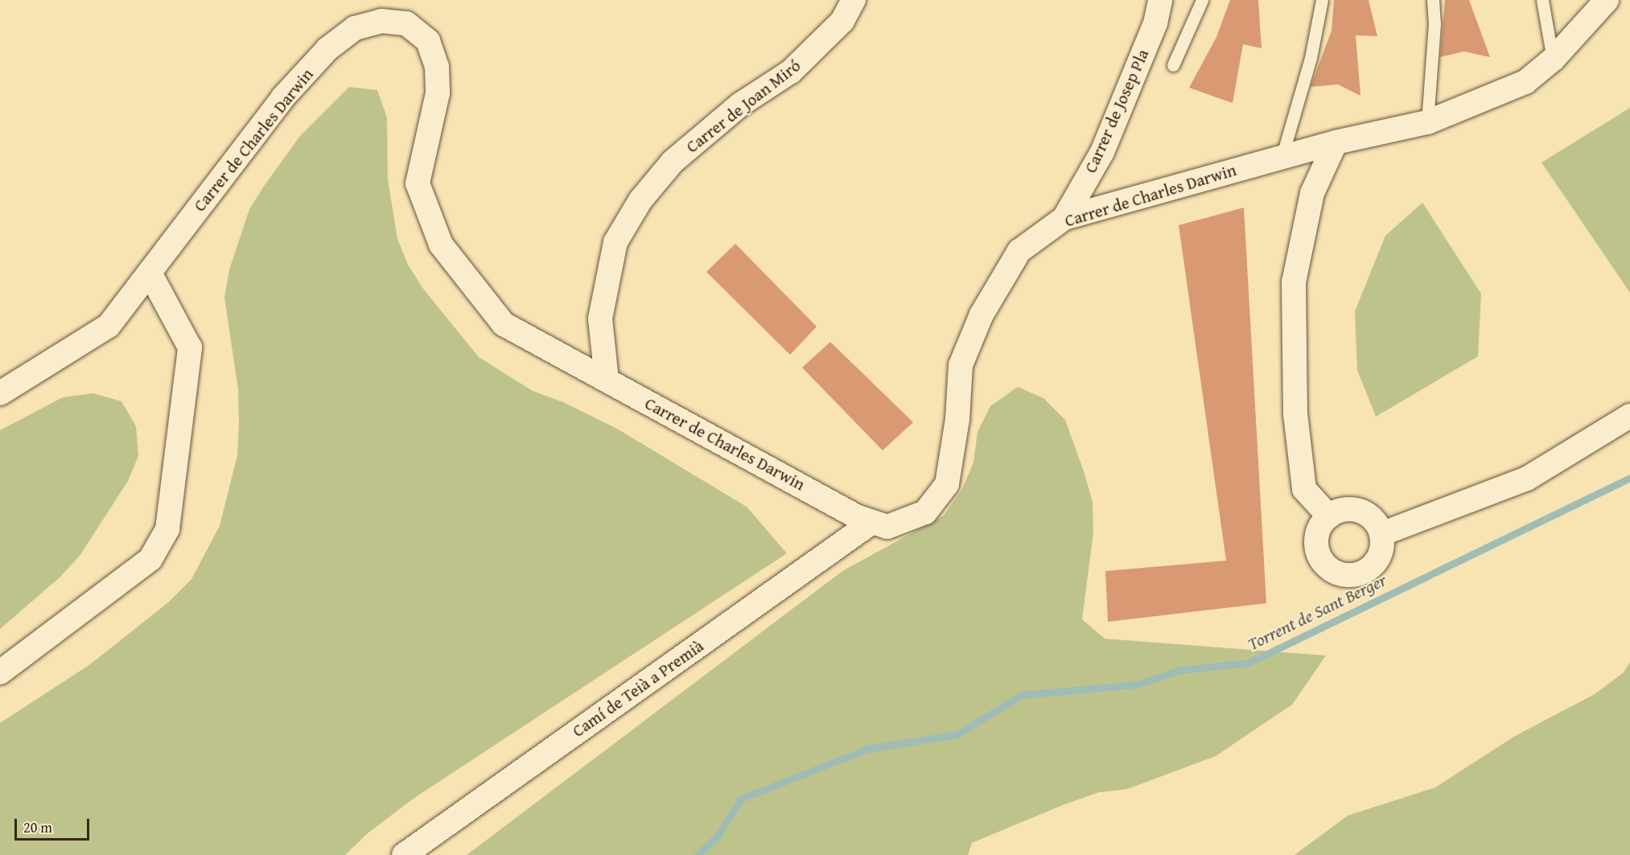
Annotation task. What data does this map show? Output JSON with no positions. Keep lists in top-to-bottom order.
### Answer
{
  "streets": {
    "street": [
      "Carrer de Joan Miró",
      "Carrer de Josep Pla",
      "Carrer de Charles Darwin",
      "Camí de Teià a Premià"
    ]
  },
  "crossings": [
    ["Carrer de Joan Miró", "Carrer de Charles Darwin"],
    ["Carrer de Josep Pla", "Carrer de Charles Darwin"],
    ["Carrer de Charles Darwin", "Camí de Teià a Premià"]
  ],
  "water": ["Torrent de Sant Berger"],
  "scale_bar": "20 m"
}
